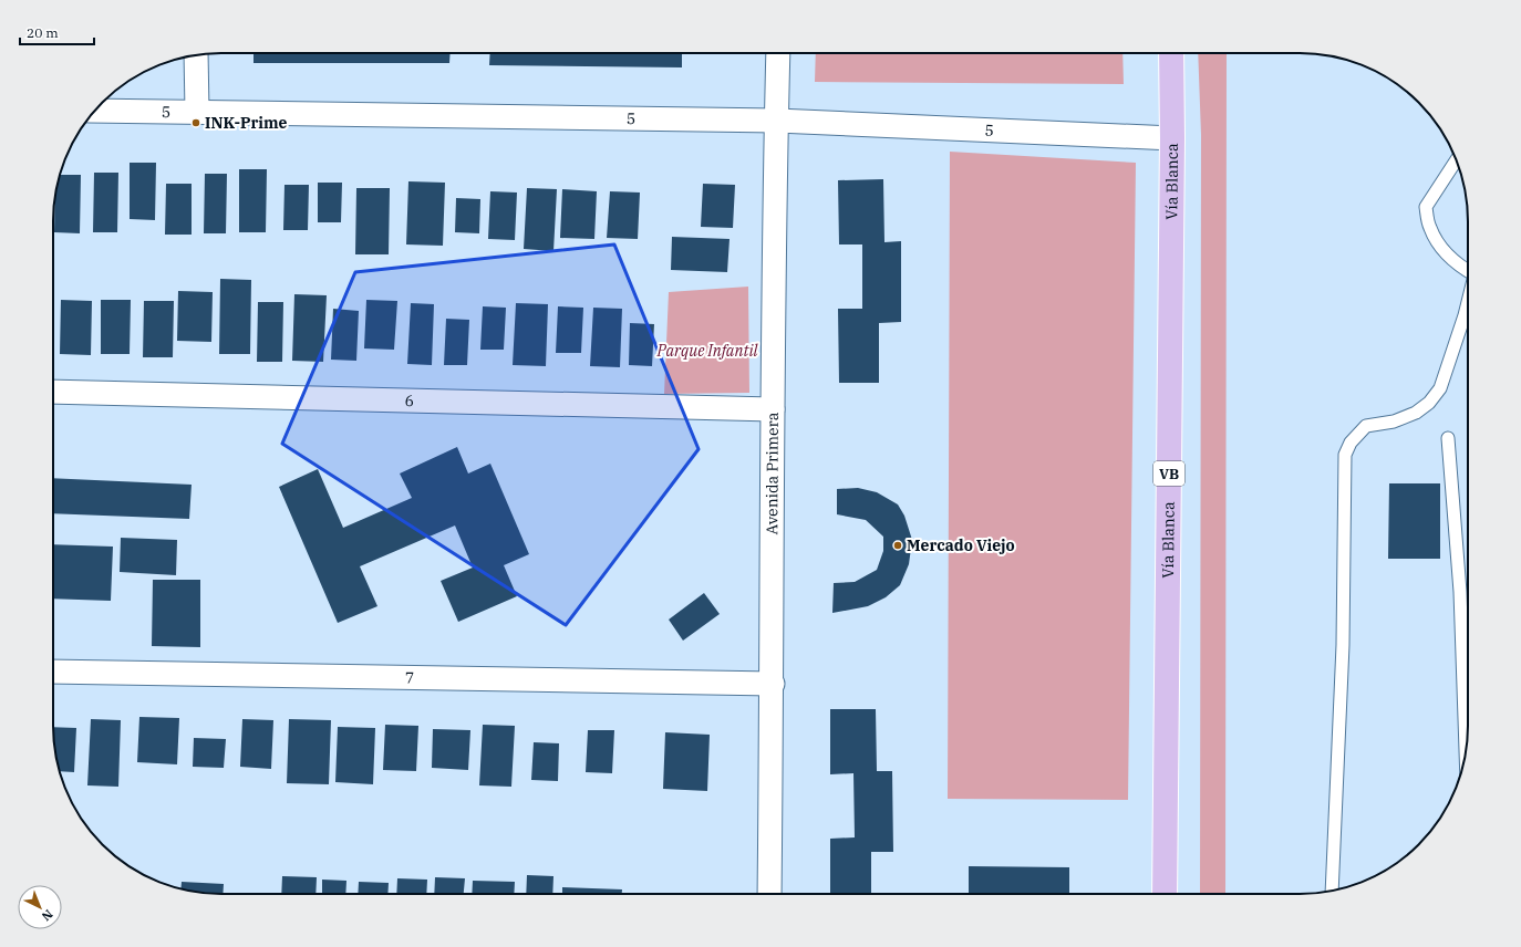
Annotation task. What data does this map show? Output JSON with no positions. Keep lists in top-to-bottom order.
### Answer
{
  "streets": {
    "main road": ["Vía Blanca", "VB"],
    "street": [
      "5",
      "6",
      "Avenida Primera",
      "7"
    ]
  },
  "crossings": [
    ["5", "Vía Blanca"],
    ["5", "Avenida Primera"],
    ["6", "Avenida Primera"],
    ["Avenida Primera", "7"]
  ],
  "parks": ["Parque Infantil"],
  "places": ["INK-Prime", "Mercado Viejo"],
  "scale_bar": "20 m",
  "north": "bottom right"
}
